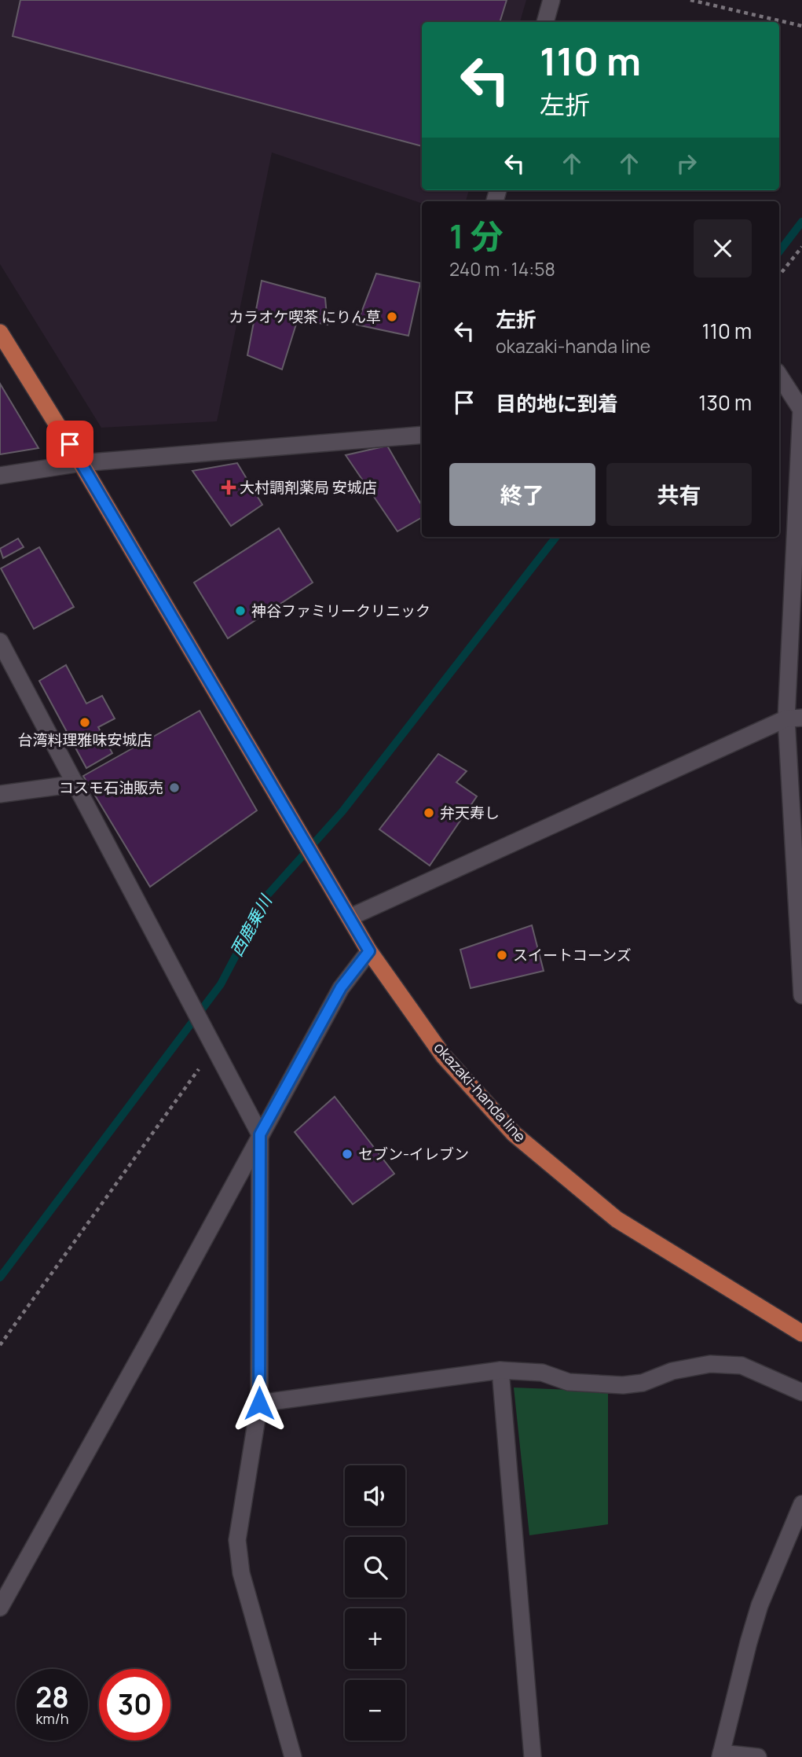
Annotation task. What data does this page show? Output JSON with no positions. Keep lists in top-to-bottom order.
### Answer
{
  "streets": {
    "main road": ["okazaki-handa line"]
  },
  "water": ["西鹿乗川"],
  "places": {
    "other": [
      "カラオケ喫茶 にりん草",
      "神谷ファミリークリニック",
      "台湾料理雅味安城店",
      "コスモ石油販売",
      "弁天寿し",
      "スイートコーンズ",
      "セブン-イレブン"
    ],
    "health": ["大村調剤薬局 安城店"]
  },
  "page": {
    "turn": ["110 m", "左折"],
    "heading": ["1 分", "240 m · 14:58"],
    "list": [
      {
        "name": "左折",
        "note": "okazaki-handa line",
        "value": "110 m"
      },
      {
        "name": "目的地に到着",
        "value": "130 m"
      }
    ],
    "buttons": ["終了", "共有"],
    "map_buttons": ["+", "−"],
    "speed": "28 km/h",
    "limit": "30"
  }
}
